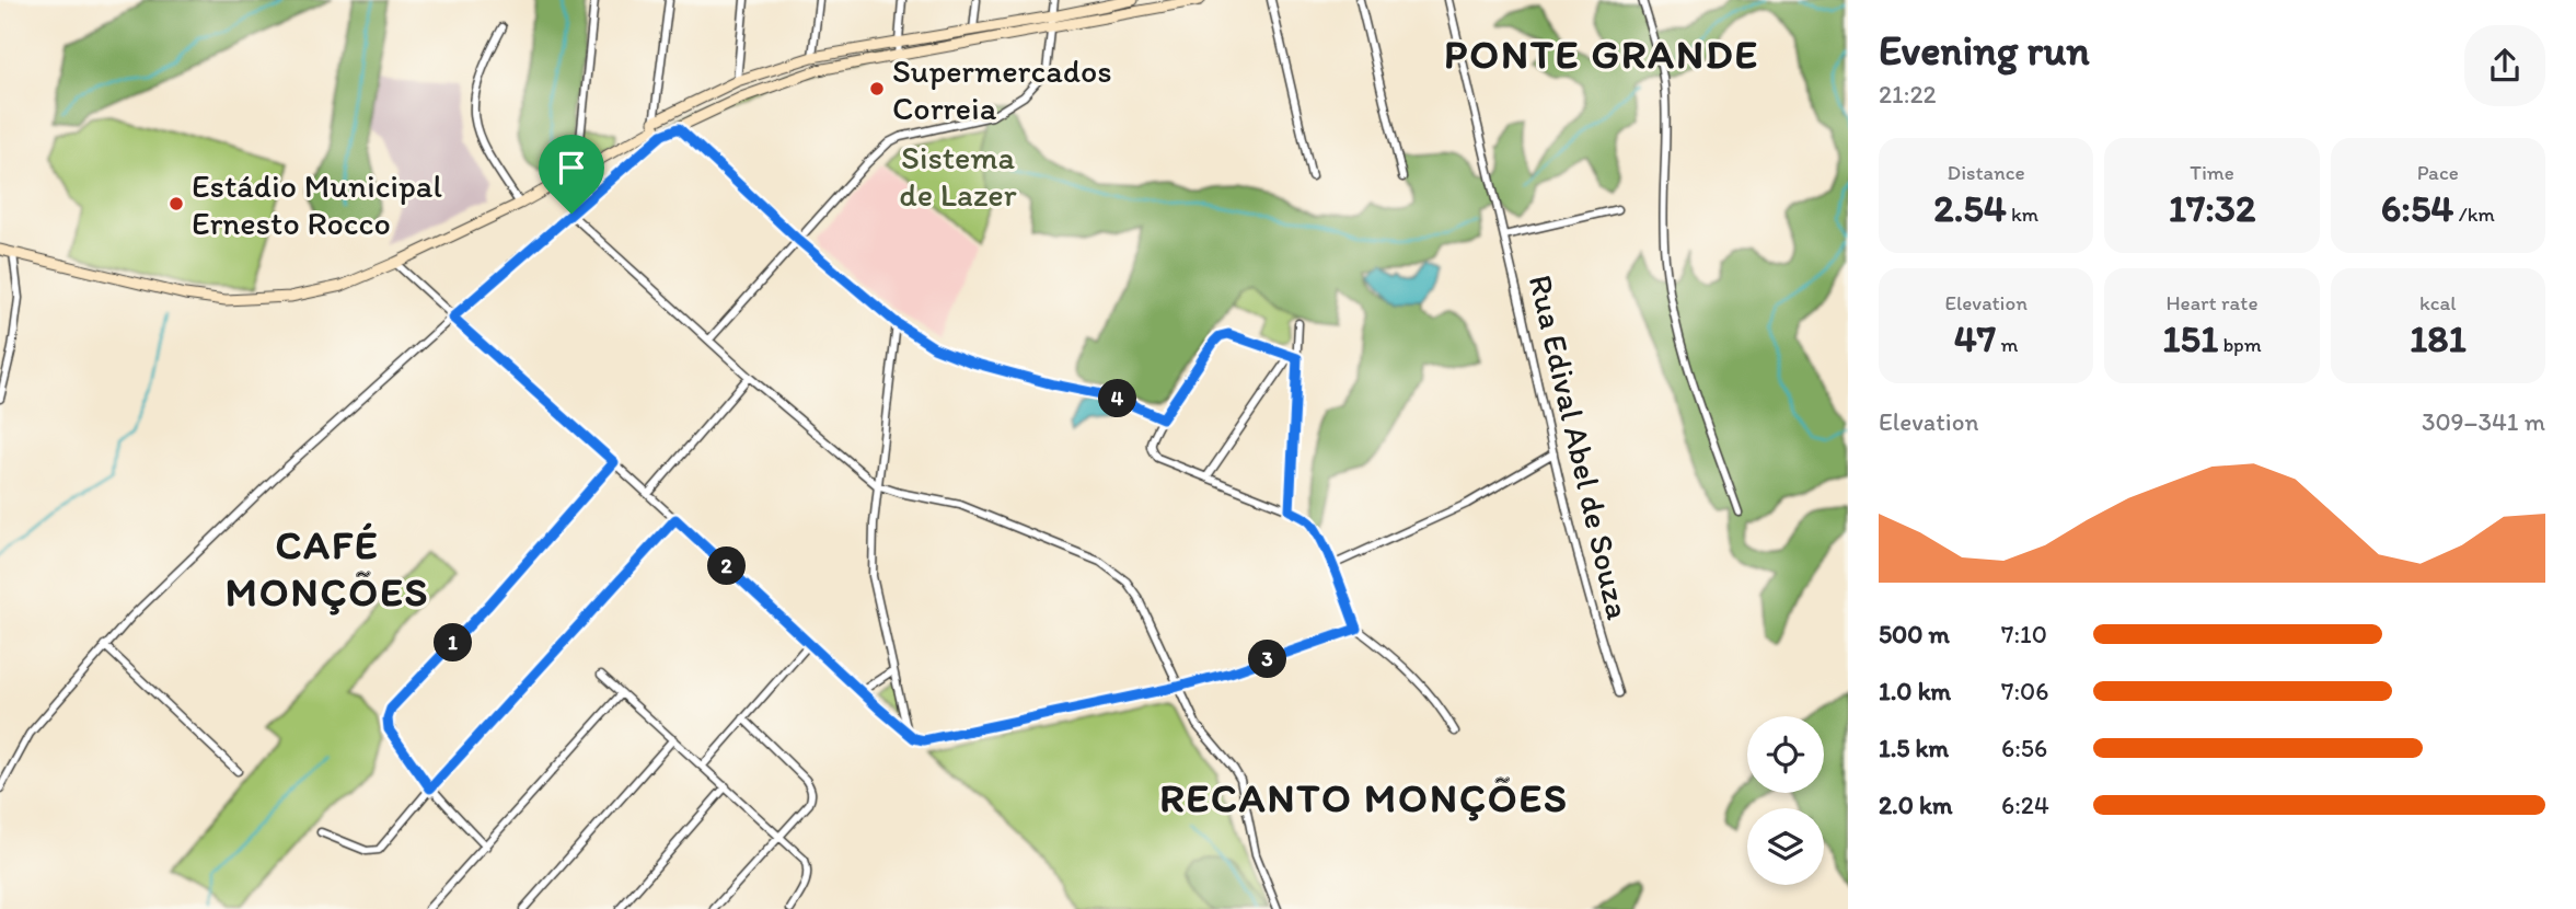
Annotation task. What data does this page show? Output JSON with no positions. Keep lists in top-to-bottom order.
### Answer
{
  "streets": {
    "street": ["Rua Edival Abel de Souza"]
  },
  "districts": ["PONTE GRANDE", "CAFÉ MONÇÕES", "RECANTO MONÇÕES"],
  "parks": ["Sistema de Lazer"],
  "places": ["Supermercados Correia", "Estádio Municipal Ernesto Rocco"],
  "page": {
    "heading": ["Evening run", "21:22"],
    "stats": [
      ["Distance", "2.54 km"],
      ["Time", "17:32"],
      ["Pace", "6:54 /km"],
      ["Elevation", "47 m"],
      ["Heart rate", "151 bpm"],
      ["kcal", "181"]
    ],
    "pins": [
      "4",
      "2",
      "1",
      "3"
    ],
    "chart": ["Elevation", "309–341 m"],
    "list": [
      {
        "name": "500 m",
        "note": "7:10"
      },
      {
        "name": "1.0 km",
        "note": "7:06"
      },
      {
        "name": "1.5 km",
        "note": "6:56"
      },
      {
        "name": "2.0 km",
        "note": "6:24"
      }
    ]
  }
}
